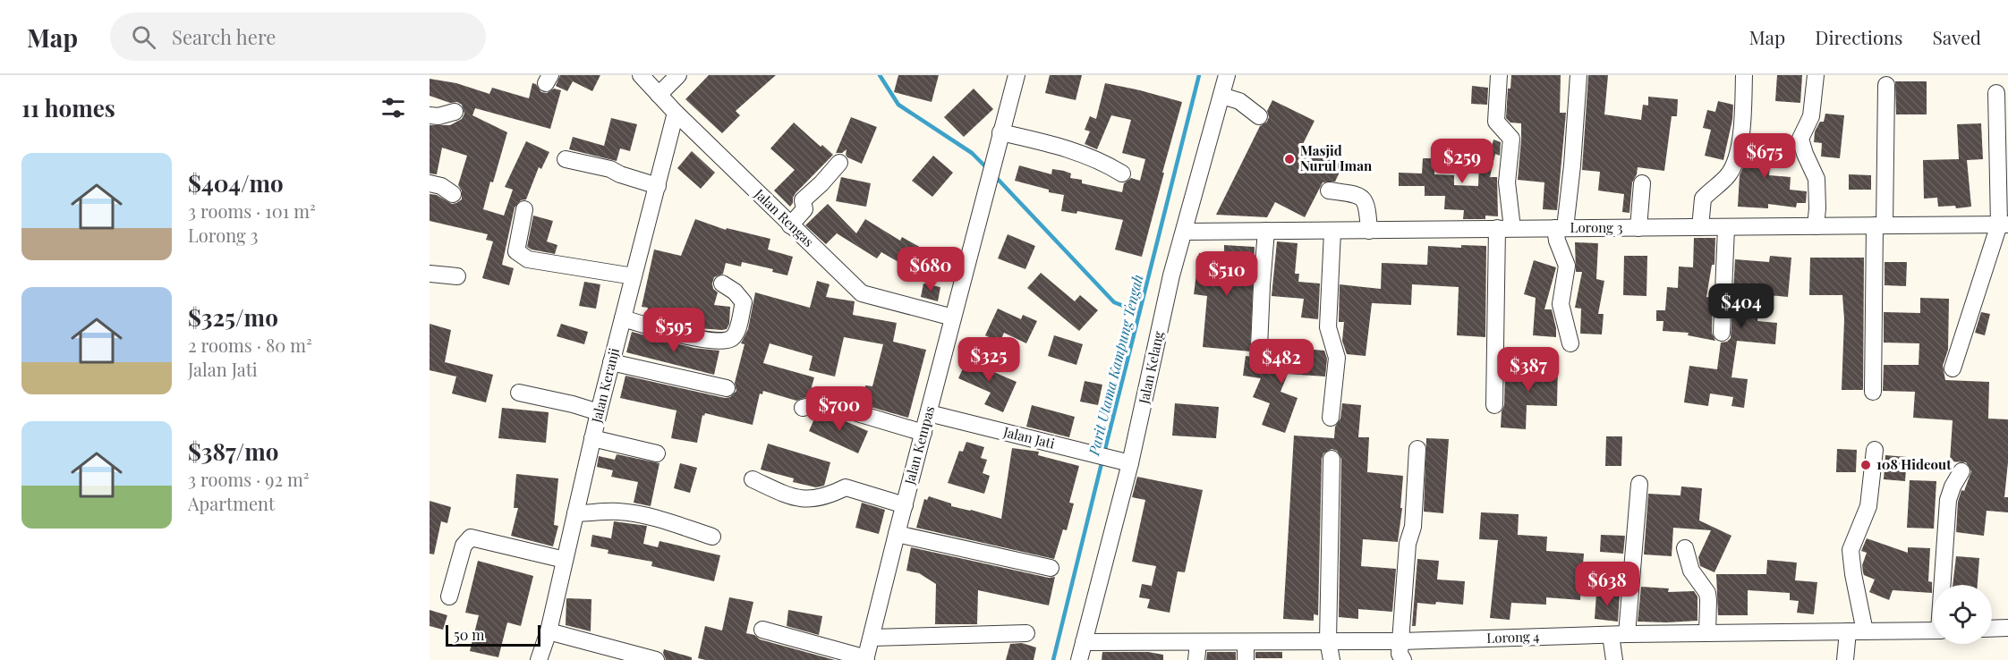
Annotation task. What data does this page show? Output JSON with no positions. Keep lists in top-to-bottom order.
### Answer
{
  "streets": {
    "street": [
      "Jalan Rengas",
      "Lorong 3",
      "Jalan Kelang",
      "Jalan Keranji",
      "Jalan Jati",
      "Jalan Kempas",
      "Lorong 4"
    ]
  },
  "crossings": [
    ["Jalan Rengas", "Jalan Keranji"],
    ["Jalan Rengas", "Jalan Kempas"],
    ["Lorong 3", "Jalan Kelang"],
    ["Jalan Kelang", "Jalan Jati"],
    ["Jalan Kelang", "Lorong 4"],
    ["Jalan Jati", "Jalan Kempas"]
  ],
  "water": ["Parit Utama Kampung Tengah"],
  "places": ["Masjid Nurul Iman", "108 Hideout"],
  "scale_bar": "50 m",
  "page": {
    "header": "Map",
    "search": "Search here",
    "nav": ["Map", "Directions", "Saved"],
    "heading": "11 homes",
    "price": [
      "$675",
      "$259",
      "$680",
      "$510",
      "$404",
      "$595",
      "$325",
      "$482",
      "$387",
      "$700",
      "$638"
    ],
    "list": [
      {
        "name": "$404/mo",
        "note": "3 rooms · 101 m² · Lorong 3"
      },
      {
        "name": "$325/mo",
        "note": "2 rooms · 80 m² · Jalan Jati"
      },
      {
        "name": "$387/mo",
        "note": "3 rooms · 92 m² · Apartment"
      }
    ],
    "scale": "50 m"
  }
}
